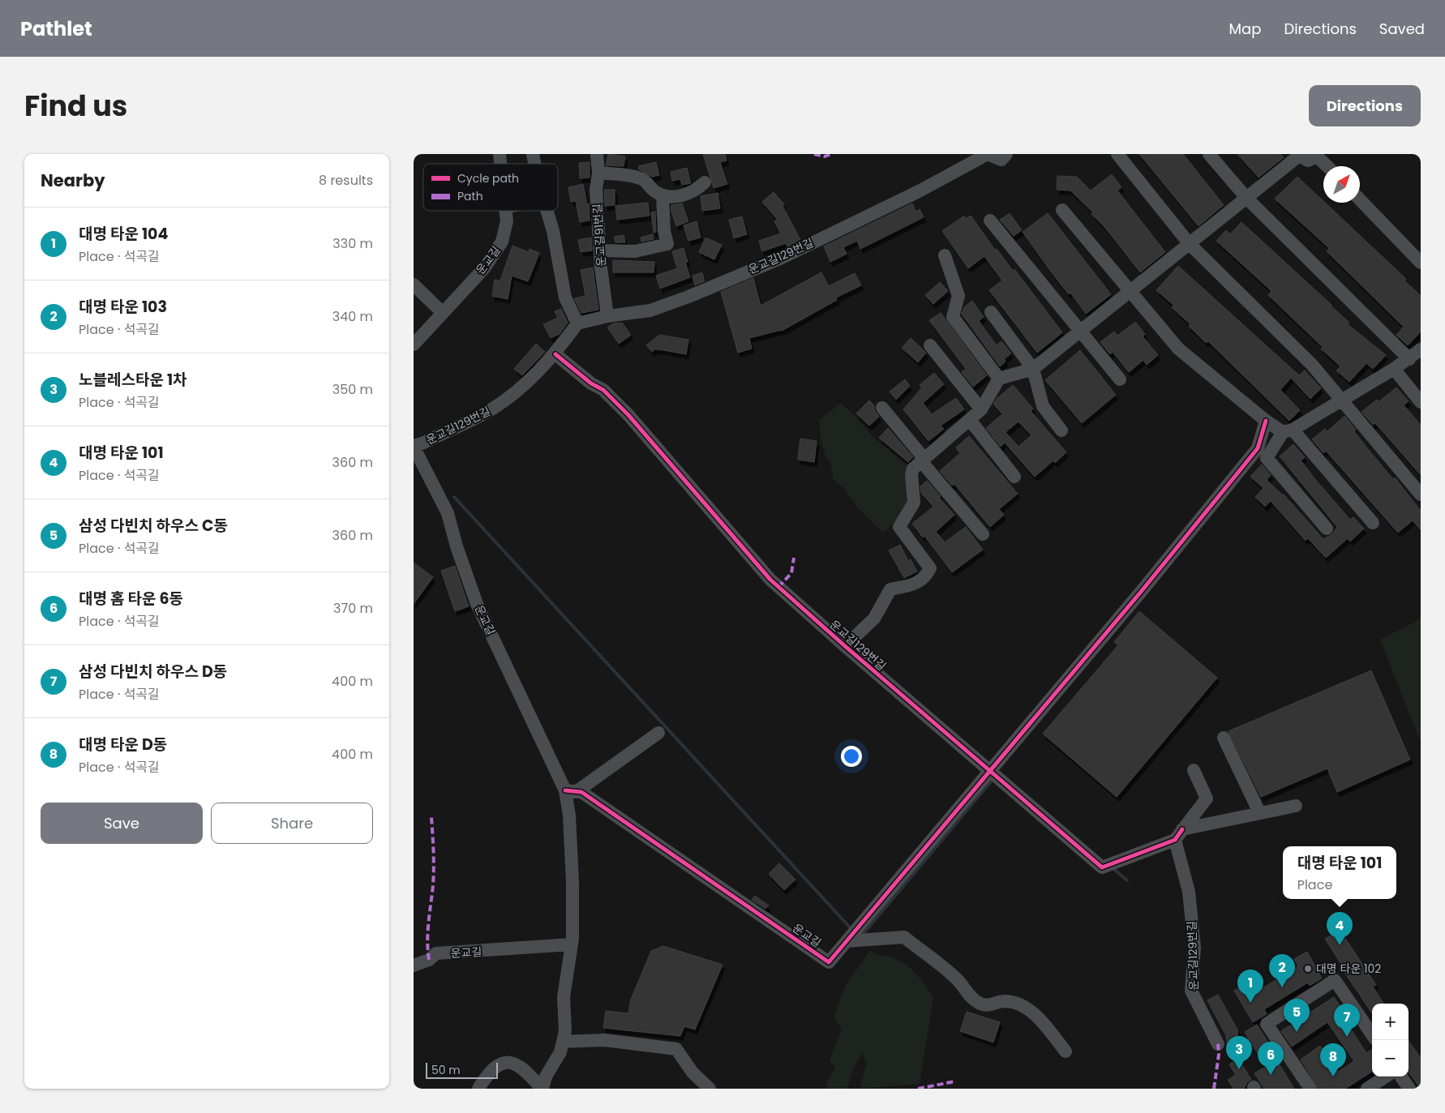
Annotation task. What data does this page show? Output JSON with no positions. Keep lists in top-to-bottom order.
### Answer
{
  "streets": {
    "street": ["운교길91번길", "운교길129번길", "운교길"]
  },
  "crossings": [
    ["운교길91번길", "운교길129번길"],
    ["운교길129번길", "운교길"]
  ],
  "places": ["대명 타운 102"],
  "legend": ["Cycle path", "Path"],
  "scale_bar": "50 m",
  "north": "top right",
  "page": {
    "header": "Pathlet",
    "nav": ["Map", "Directions", "Saved"],
    "title": "Find us",
    "buttons": [
      "Directions",
      ["Save", "Share"]
    ],
    "heading": ["Nearby", "8 results"],
    "list": [
      {
        "mark": "1",
        "name": "대명 타운 104",
        "note": "Place · 석곡길",
        "value": "330 m"
      },
      {
        "mark": "2",
        "name": "대명 타운 103",
        "note": "Place · 석곡길",
        "value": "340 m"
      },
      {
        "mark": "3",
        "name": "노블레스타운 1차",
        "note": "Place · 석곡길",
        "value": "350 m"
      },
      {
        "mark": "4",
        "name": "대명 타운 101",
        "note": "Place · 석곡길",
        "value": "360 m"
      },
      {
        "mark": "5",
        "name": "삼성 다빈치 하우스 C동",
        "note": "Place · 석곡길",
        "value": "360 m"
      },
      {
        "mark": "6",
        "name": "대명 홈 타운 6동",
        "note": "Place · 석곡길",
        "value": "370 m"
      },
      {
        "mark": "7",
        "name": "삼성 다빈치 하우스 D동",
        "note": "Place · 석곡길",
        "value": "400 m"
      },
      {
        "mark": "8",
        "name": "대명 타운 D동",
        "note": "Place · 석곡길",
        "value": "400 m"
      }
    ],
    "popup": ["대명 타운 101", "Place"],
    "pins": [
      "4",
      "2",
      "1",
      "5",
      "7",
      "3",
      "6",
      "8"
    ],
    "map_buttons": ["+", "−"],
    "scale": "50 m"
  }
}
